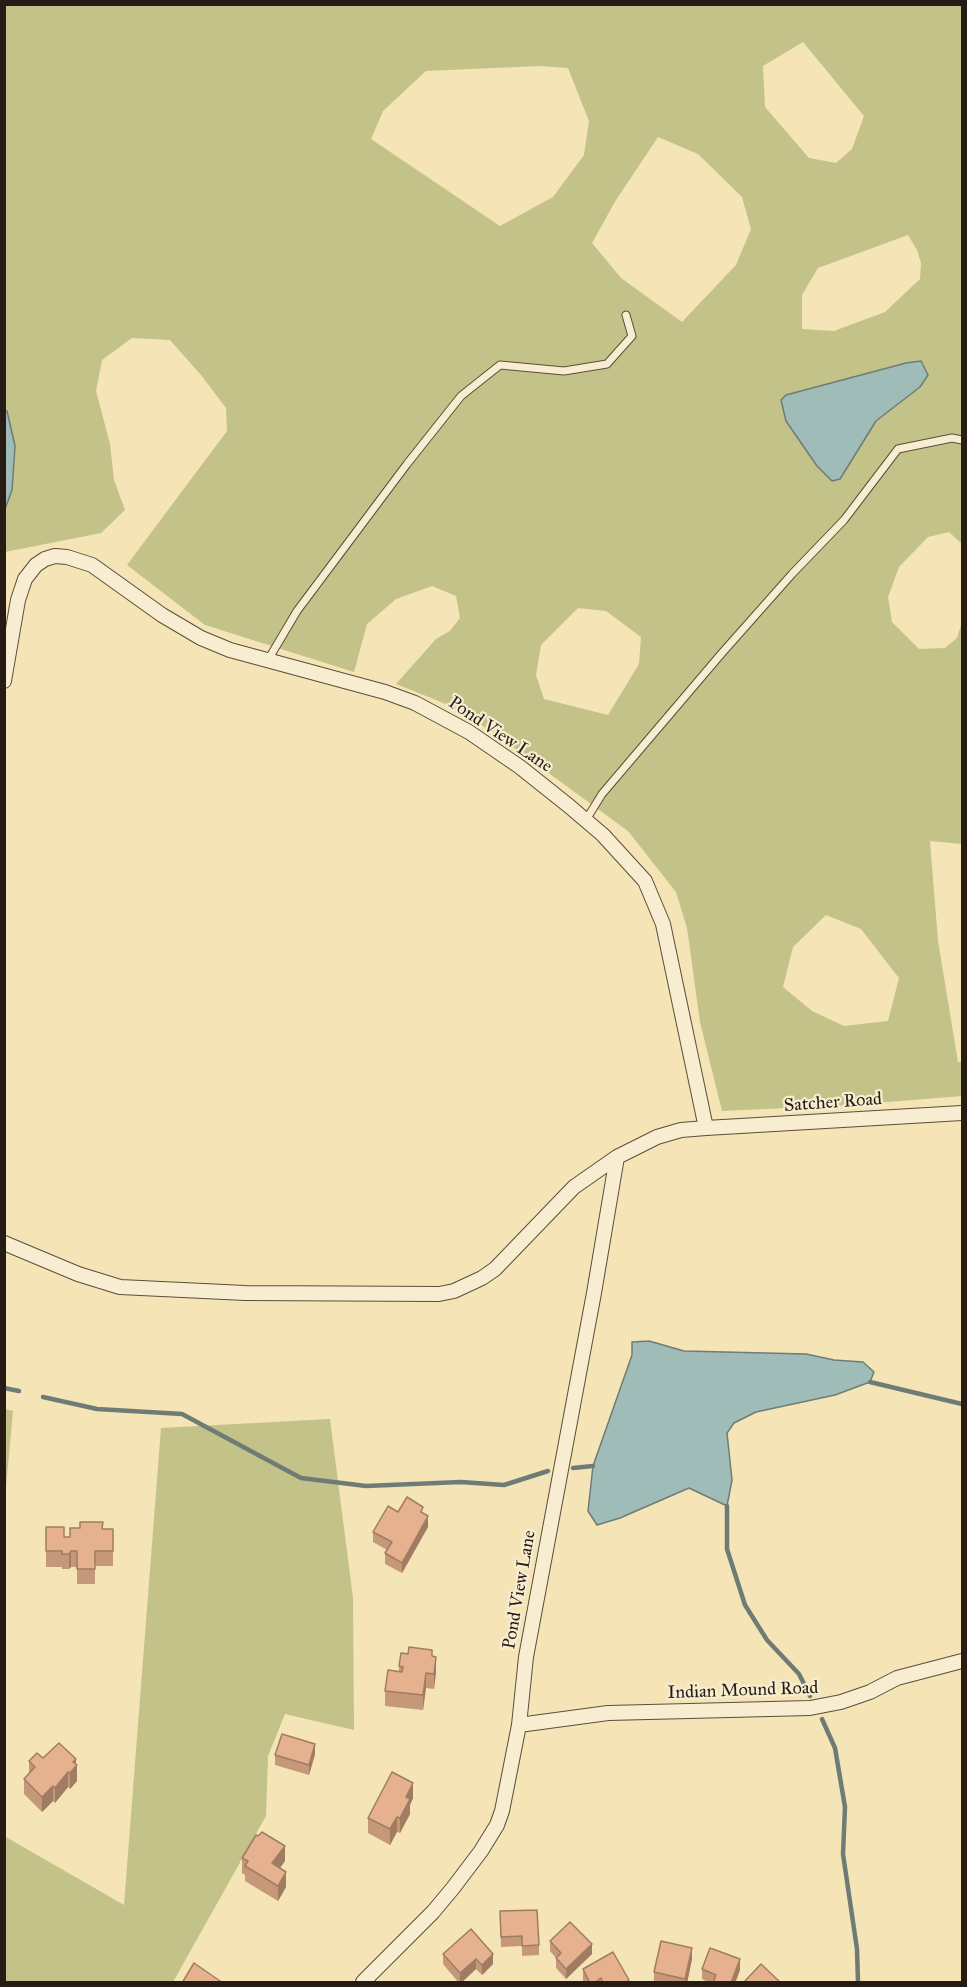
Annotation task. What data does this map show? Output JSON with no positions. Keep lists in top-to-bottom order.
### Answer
{
  "streets": {
    "street": ["Pond View Lane", "Satcher Road", "Indian Mound Road"]
  },
  "crossings": [
    ["Pond View Lane", "Satcher Road"],
    ["Pond View Lane", "Indian Mound Road"]
  ]
}
